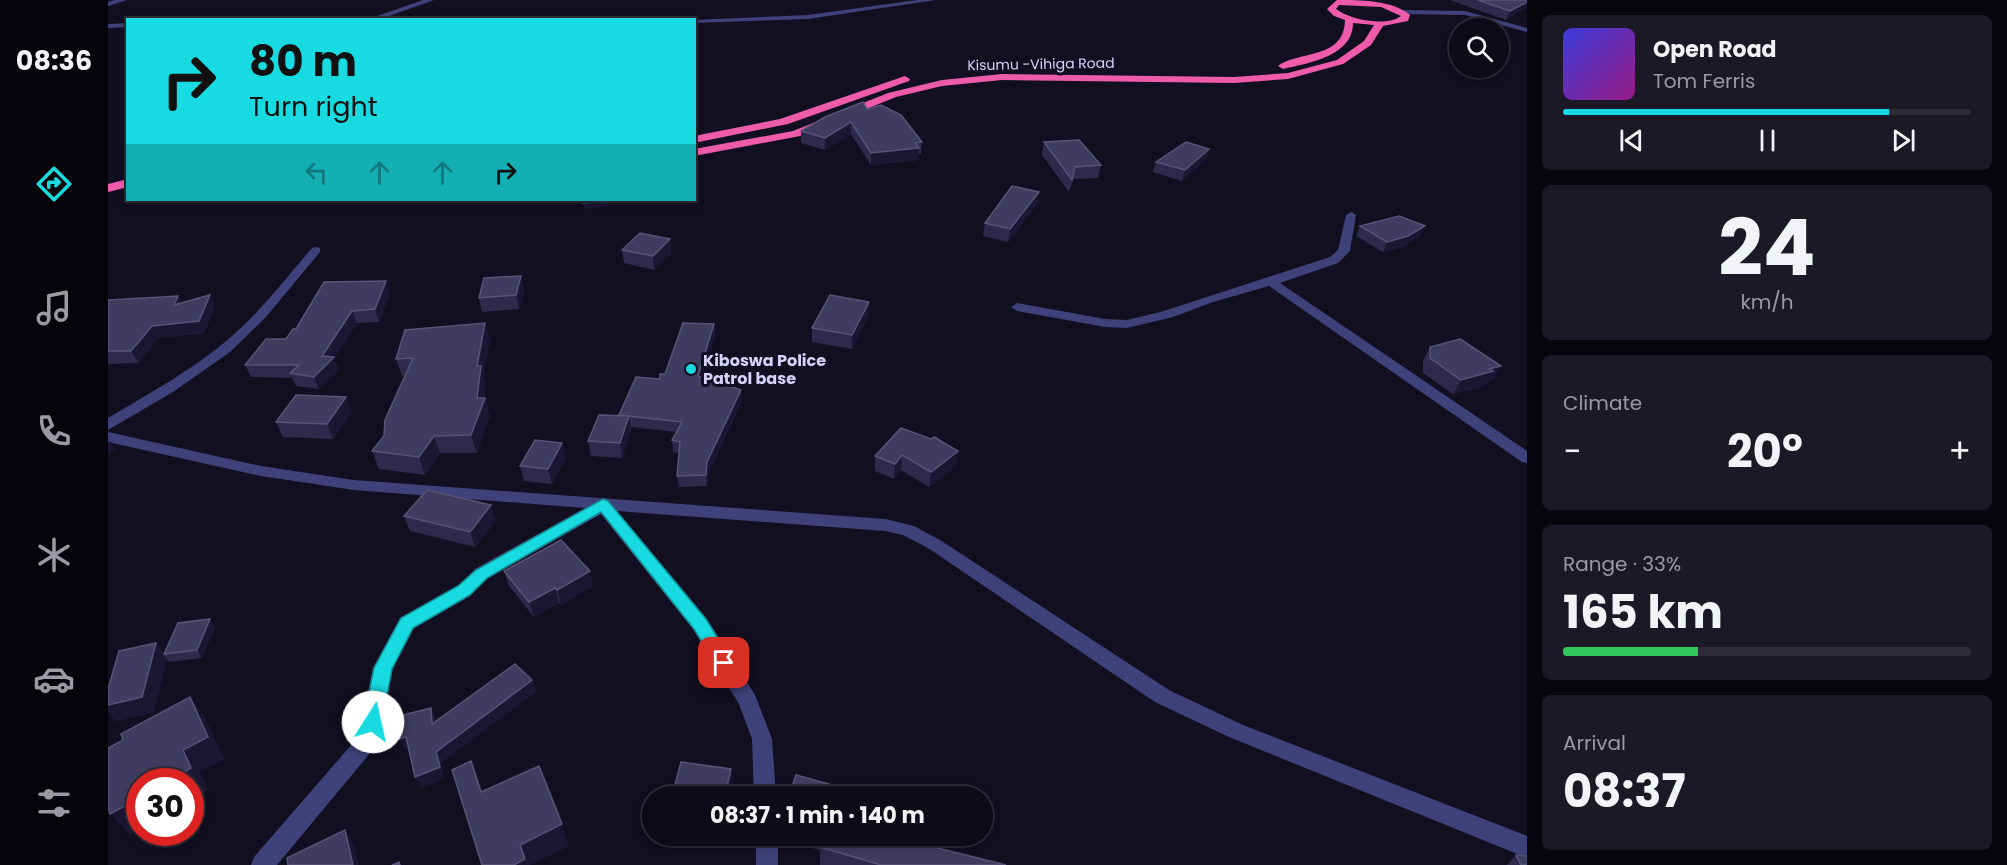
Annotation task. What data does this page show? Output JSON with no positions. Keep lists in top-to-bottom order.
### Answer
{
  "streets": {
    "highway": ["Kisumu -Vihiga Road"]
  },
  "places": ["Kiboswa Police Patrol base"],
  "page": {
    "tabs": "08:36",
    "turn": ["80 m", "Turn right"],
    "song": ["Open Road", "Tom Ferris"],
    "tile": [
      ["24", "km/h"],
      "Climate",
      ["Range · 33%", "165 km"],
      ["Arrival", "08:37"]
    ],
    "heat": ["−", "20°", "+"],
    "limit": "30",
    "trip": "08:37 · 1 min · 140 m"
  }
}
